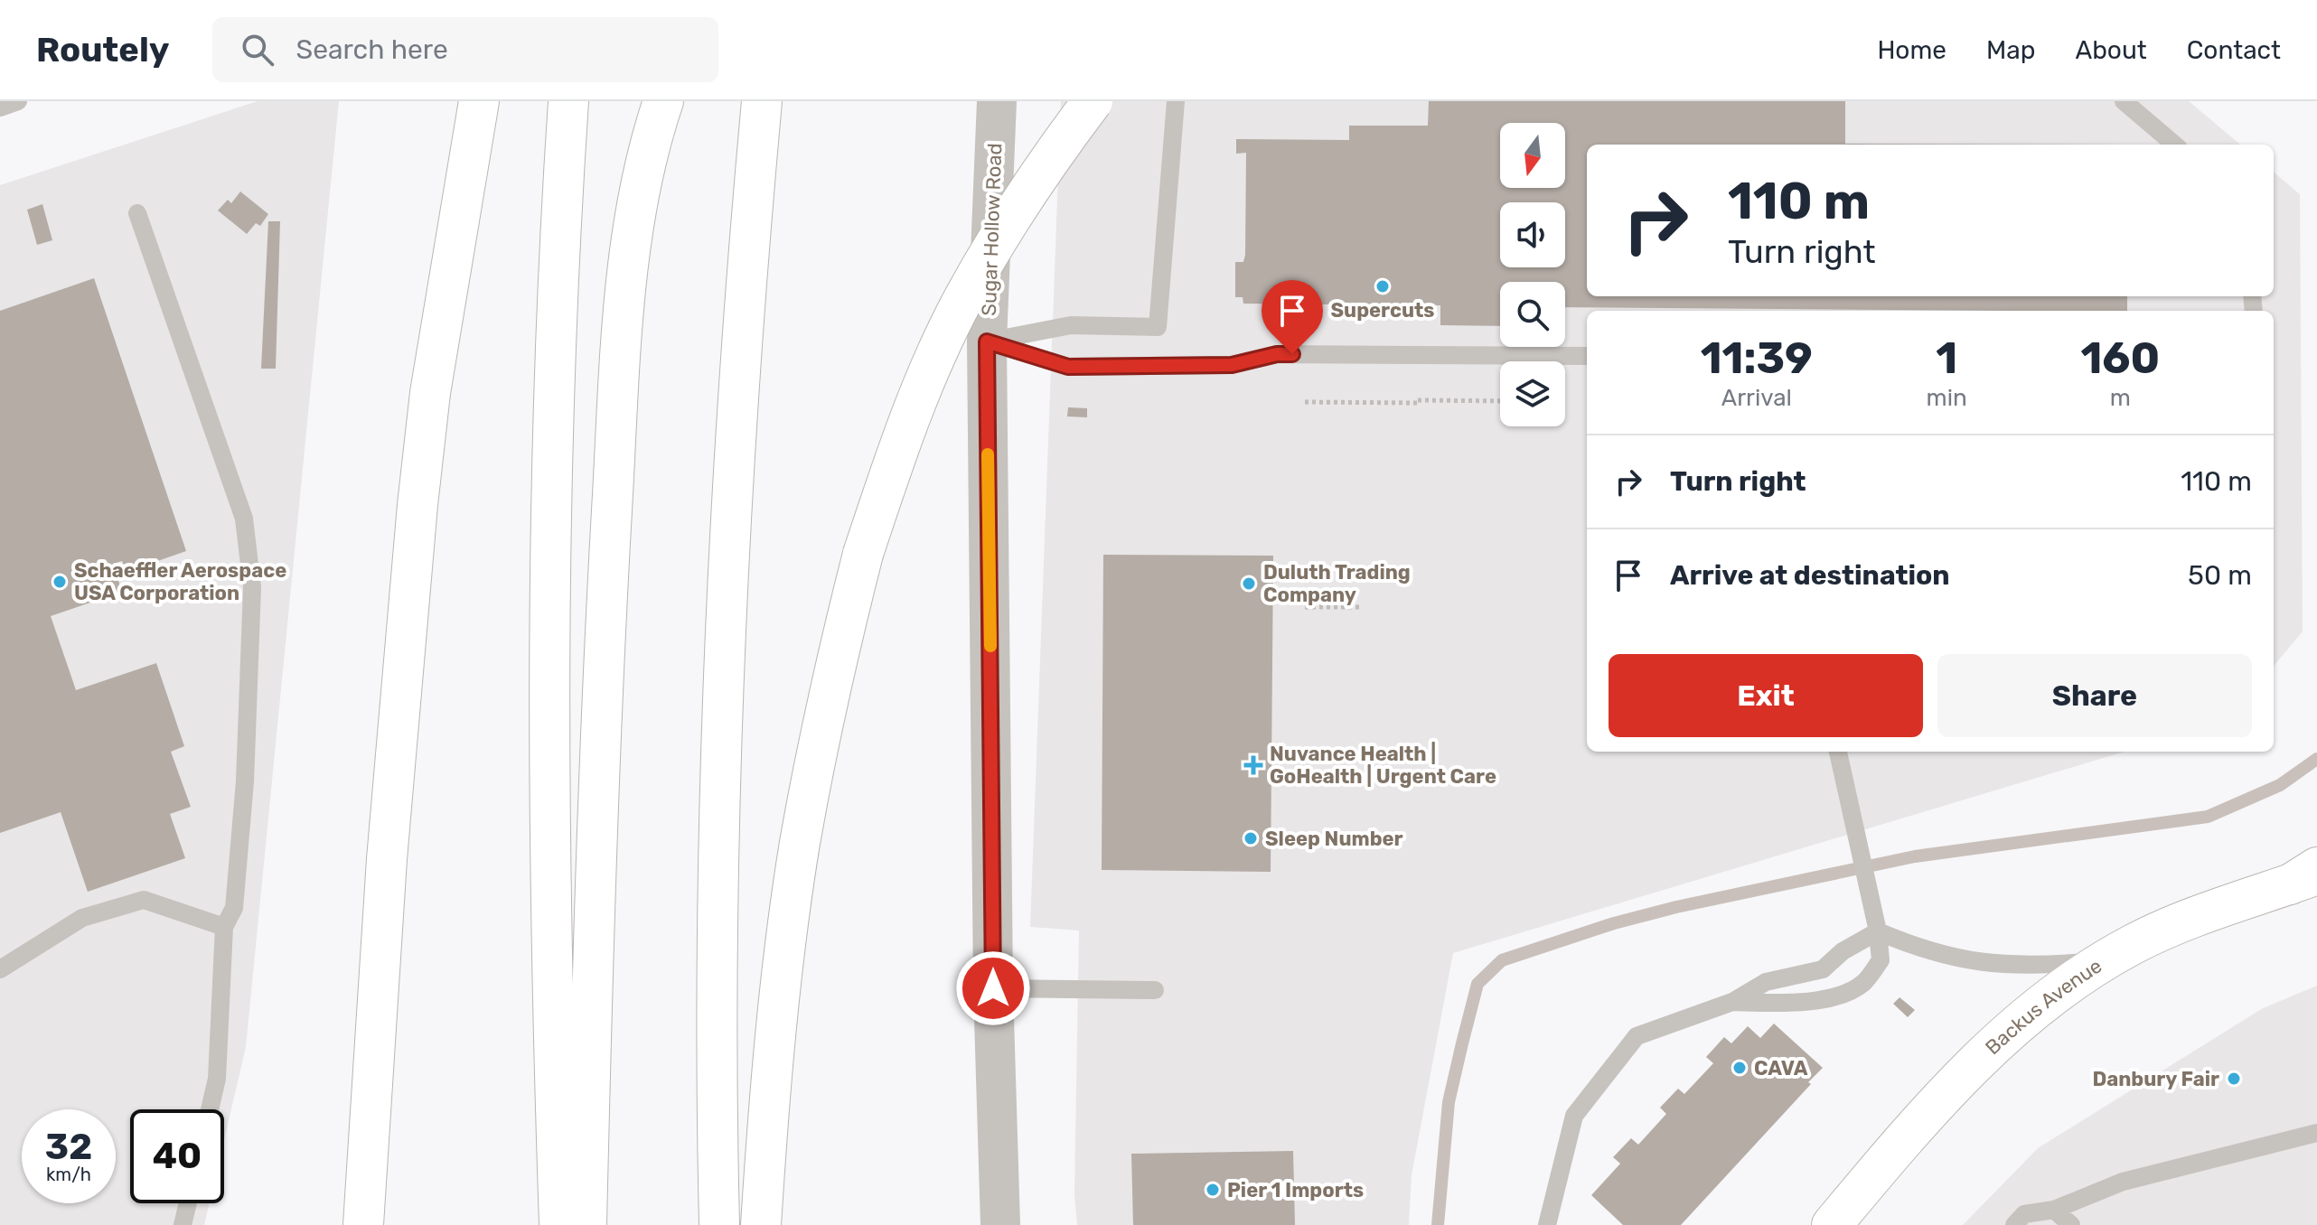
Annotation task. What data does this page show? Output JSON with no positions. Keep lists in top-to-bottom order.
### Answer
{
  "streets": {
    "main road": ["Backus Avenue"],
    "street": ["Sugar Hollow Road"]
  },
  "places": {
    "other": [
      "Supercuts",
      "Schaeffler Aerospace USA Corporation",
      "Duluth Trading Company",
      "Sleep Number",
      "CAVA",
      "Danbury Fair",
      "Pier 1 Imports"
    ],
    "health": ["Nuvance Health | GoHealth | Urgent Care"]
  },
  "north": "bottom",
  "page": {
    "header": "Routely",
    "search": "Search here",
    "nav": [
      "Home",
      "Map",
      "About",
      "Contact"
    ],
    "turn": ["110 m", "Turn right"],
    "eta": [
      "11:39",
      "Arrival",
      "1",
      "min",
      "160",
      "m"
    ],
    "list": [
      {
        "name": "Turn right",
        "value": "110 m"
      },
      {
        "name": "Arrive at destination",
        "value": "50 m"
      }
    ],
    "buttons": ["Exit", "Share"],
    "speed": "32 km/h",
    "limit": "40"
  }
}
